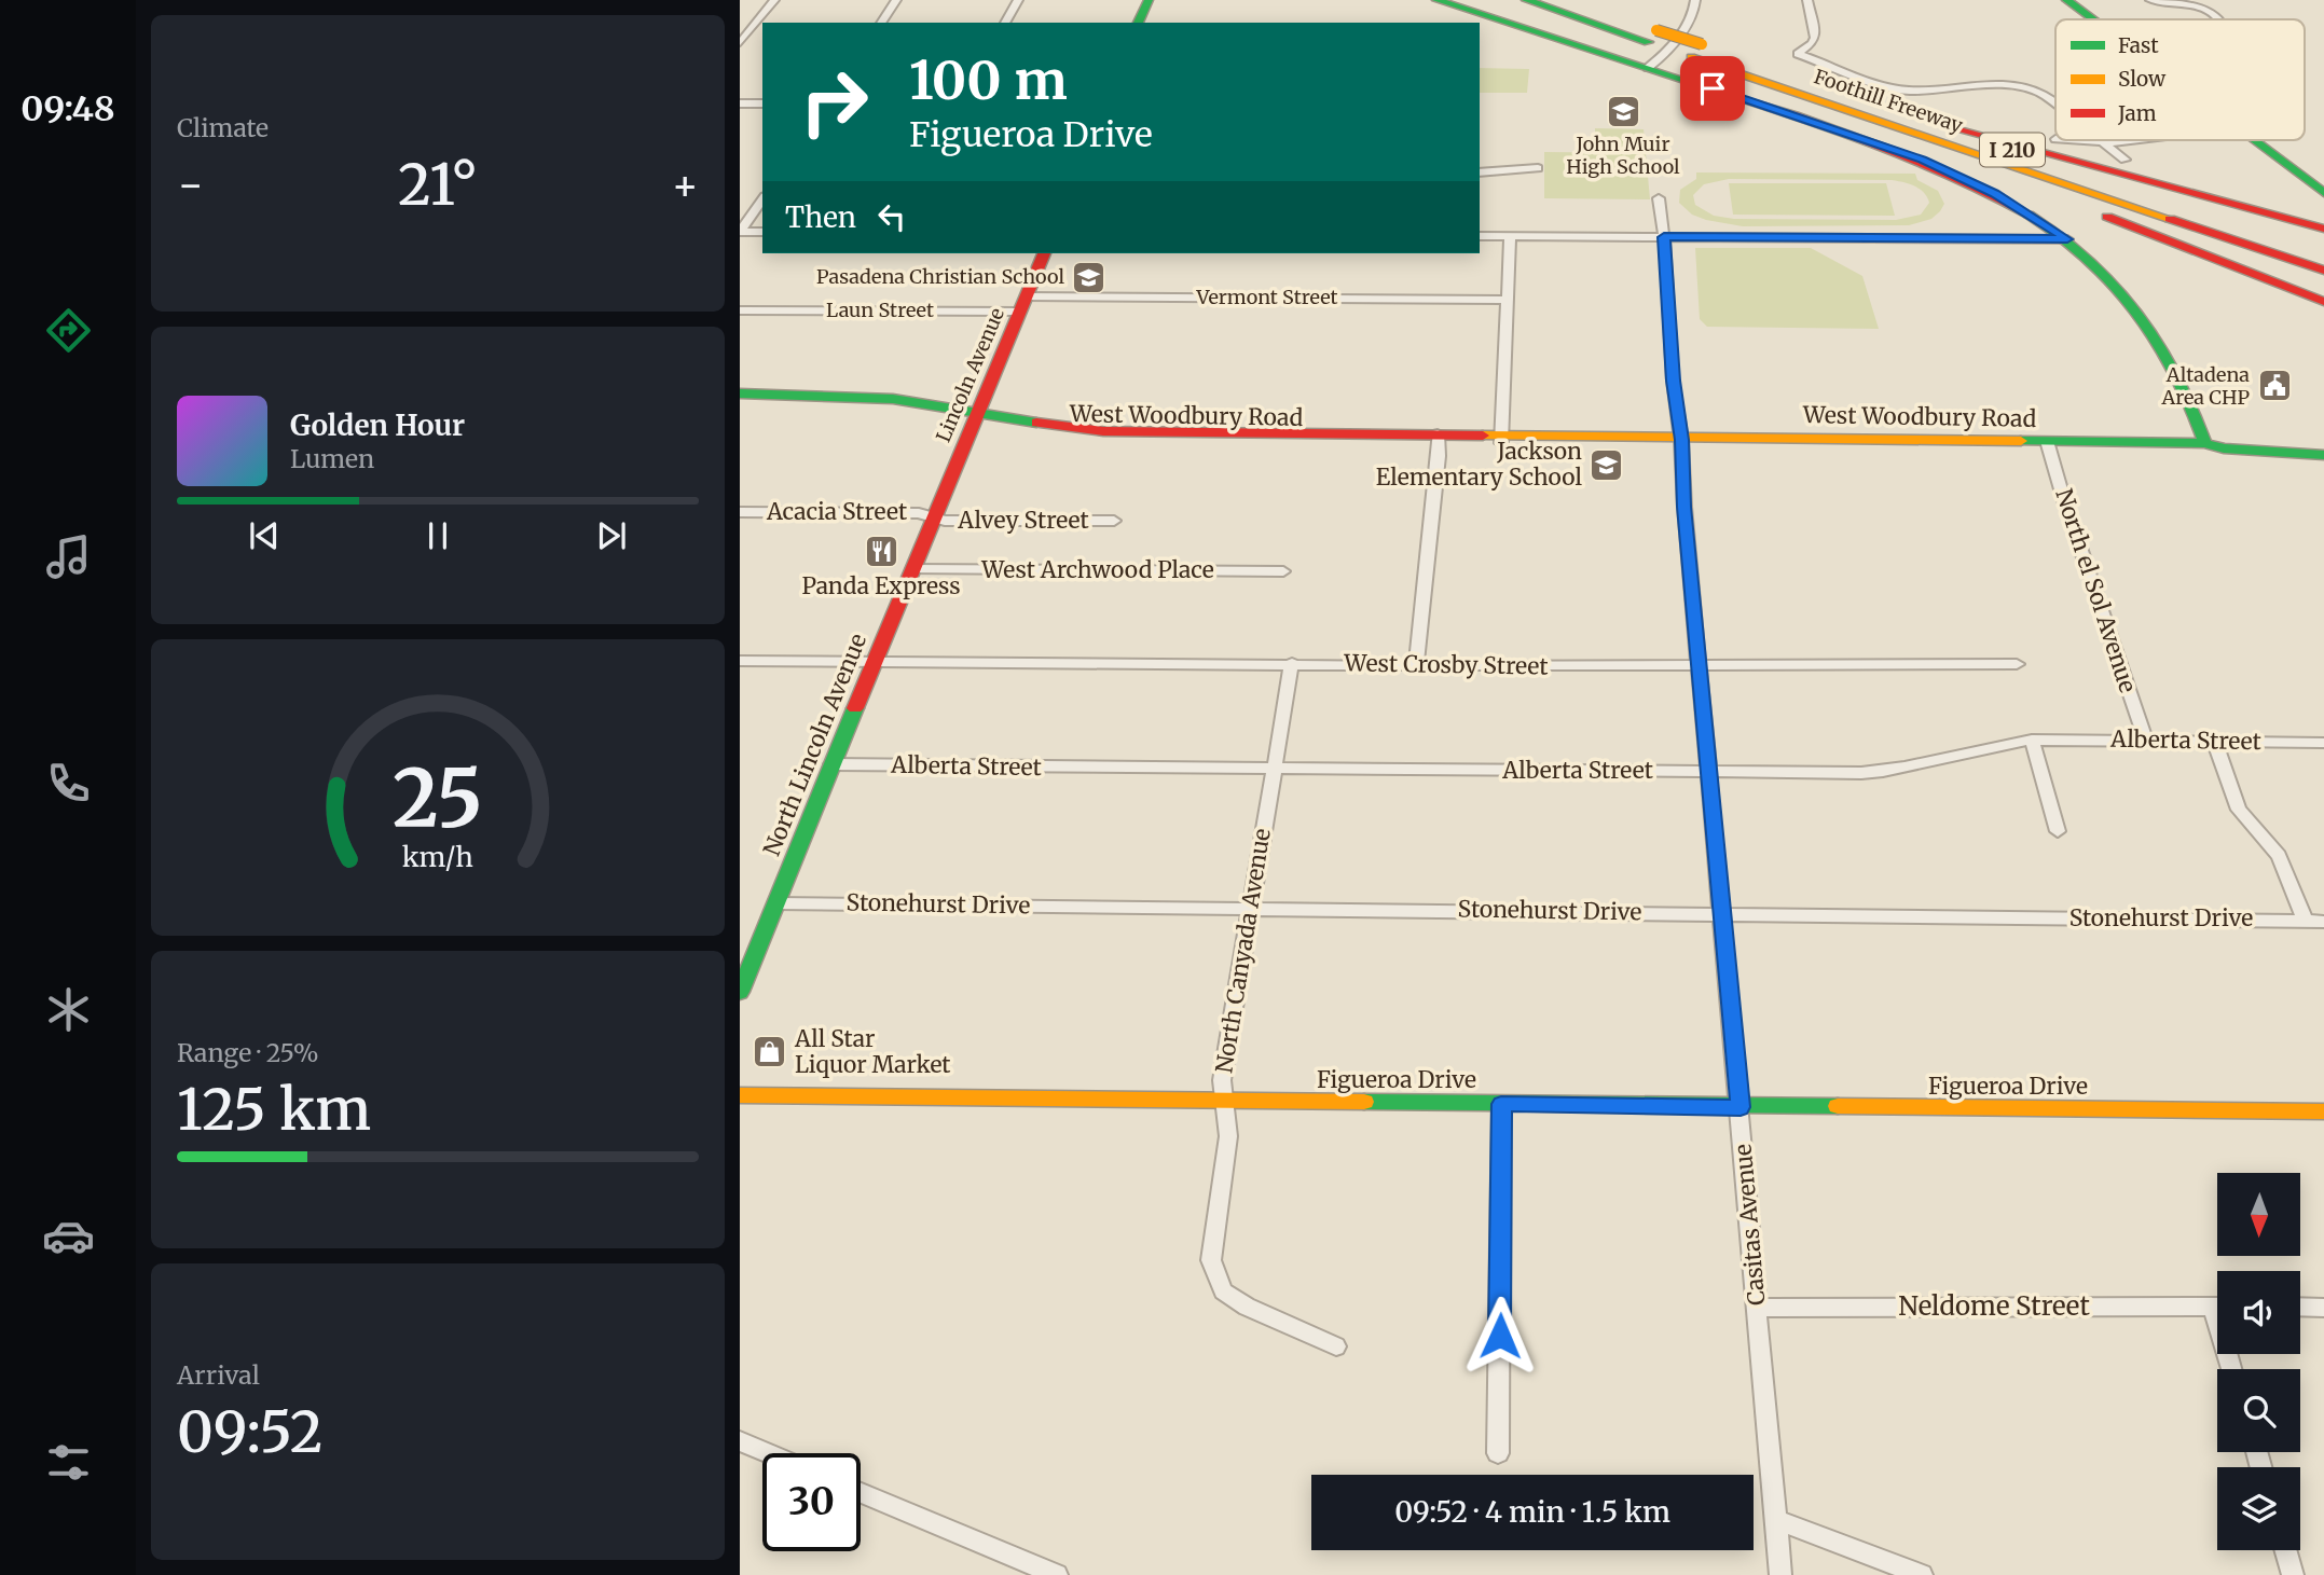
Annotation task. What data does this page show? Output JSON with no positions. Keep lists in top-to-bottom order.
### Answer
{
  "streets": {
    "main road": [
      "Foothill Freeway",
      "I 210",
      "Lincoln Avenue",
      "West Woodbury Road",
      "North Lincoln Avenue",
      "Figueroa Drive"
    ],
    "street": [
      "Vermont Street",
      "Laun Street",
      "Acacia Street",
      "Alvey Street",
      "West Archwood Place",
      "North el Sol Avenue",
      "West Crosby Street",
      "Alberta Street",
      "Stonehurst Drive",
      "North Canyada Avenue",
      "Casitas Avenue",
      "Neldome Street"
    ]
  },
  "crossings": [
    ["Vermont Street", "Laun Street"],
    ["Vermont Street", "Lincoln Avenue"],
    ["Laun Street", "Lincoln Avenue"],
    ["Lincoln Avenue", "West Woodbury Road"],
    ["Lincoln Avenue", "Acacia Street"],
    ["Lincoln Avenue", "Alvey Street"],
    ["Lincoln Avenue", "North Lincoln Avenue"],
    ["West Woodbury Road", "North el Sol Avenue"],
    ["West Woodbury Road", "Casitas Avenue"],
    ["Acacia Street", "Alvey Street"],
    ["Acacia Street", "North Lincoln Avenue"],
    ["Alvey Street", "North Lincoln Avenue"],
    ["West Archwood Place", "North Lincoln Avenue"],
    ["North el Sol Avenue", "Alberta Street"],
    ["West Crosby Street", "North Lincoln Avenue"],
    ["West Crosby Street", "North Canyada Avenue"],
    ["West Crosby Street", "Casitas Avenue"],
    ["Alberta Street", "North Lincoln Avenue"],
    ["Alberta Street", "North Canyada Avenue"],
    ["Alberta Street", "Casitas Avenue"],
    ["North Lincoln Avenue", "Stonehurst Drive"],
    ["Stonehurst Drive", "North Canyada Avenue"],
    ["Stonehurst Drive", "Casitas Avenue"],
    ["North Canyada Avenue", "Figueroa Drive"],
    ["Figueroa Drive", "Casitas Avenue"],
    ["Casitas Avenue", "Neldome Street"]
  ],
  "places": {
    "school or university": ["John Muir High School", "Pasadena Christian School", "Jackson Elementary School"],
    "public building": ["Altadena Area CHP"],
    "restaurant": ["Panda Express"],
    "shop": ["All Star Liquor Market"]
  },
  "legend": ["Fast", "Slow", "Jam"],
  "north": "bottom",
  "page": {
    "tabs": "09:48",
    "tile": [
      "Climate",
      ["Range · 25%", "125 km"],
      ["Arrival", "09:52"]
    ],
    "turn": ["100 m", "Figueroa Drive"],
    "heat": ["−", "21°", "+"],
    "then": "Then",
    "song": ["Golden Hour", "Lumen"],
    "limit": "30",
    "trip": "09:52 · 4 min · 1.5 km",
    "gauge": ["25", "km/h"]
  }
}
